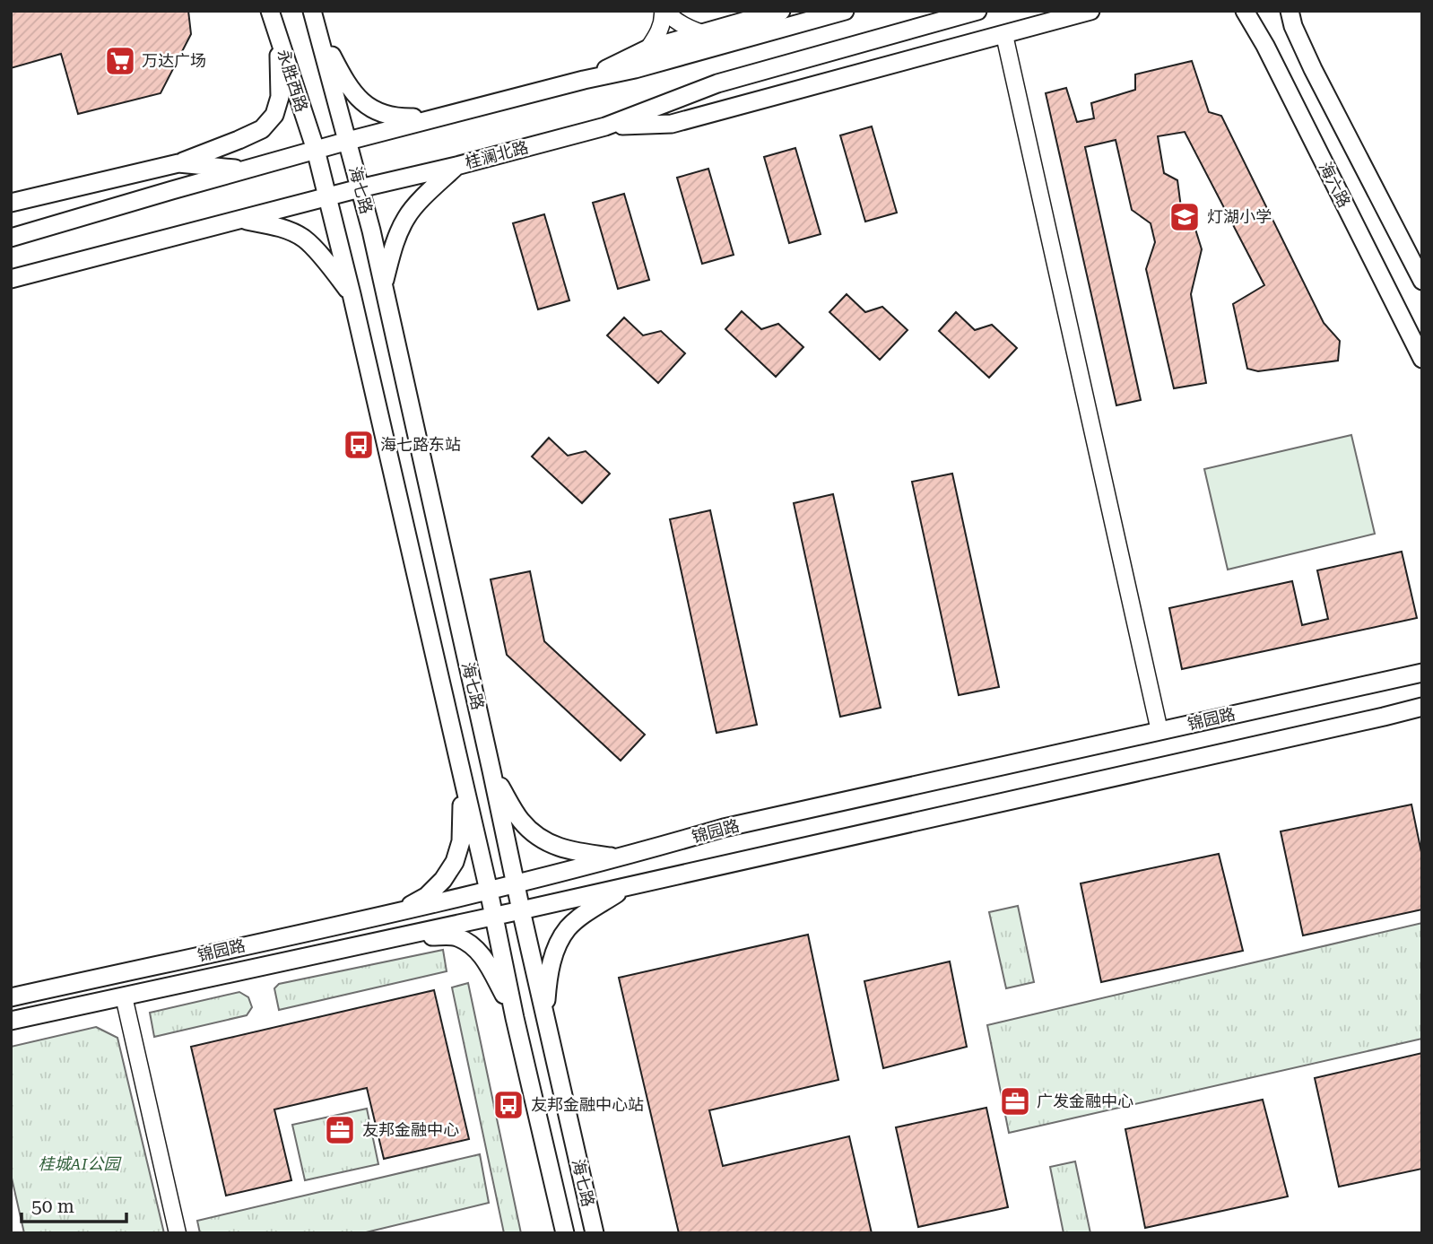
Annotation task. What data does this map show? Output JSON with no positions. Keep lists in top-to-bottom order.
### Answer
{
  "streets": {
    "main road": [
      "永胜西路",
      "桂澜北路",
      "海六路",
      "海七路",
      "锦园路"
    ]
  },
  "crossings": [
    ["永胜西路", "桂澜北路"],
    ["桂澜北路", "海七路"],
    ["海七路", "锦园路"]
  ],
  "parks": ["桂城AI公园"],
  "places": {
    "supermarket": ["万达广场"],
    "school or university": ["灯湖小学"],
    "bus stop": ["海七路东站", "友邦金融中心站"],
    "office": ["广发金融中心", "友邦金融中心"]
  },
  "scale_bar": "50 m"
}
